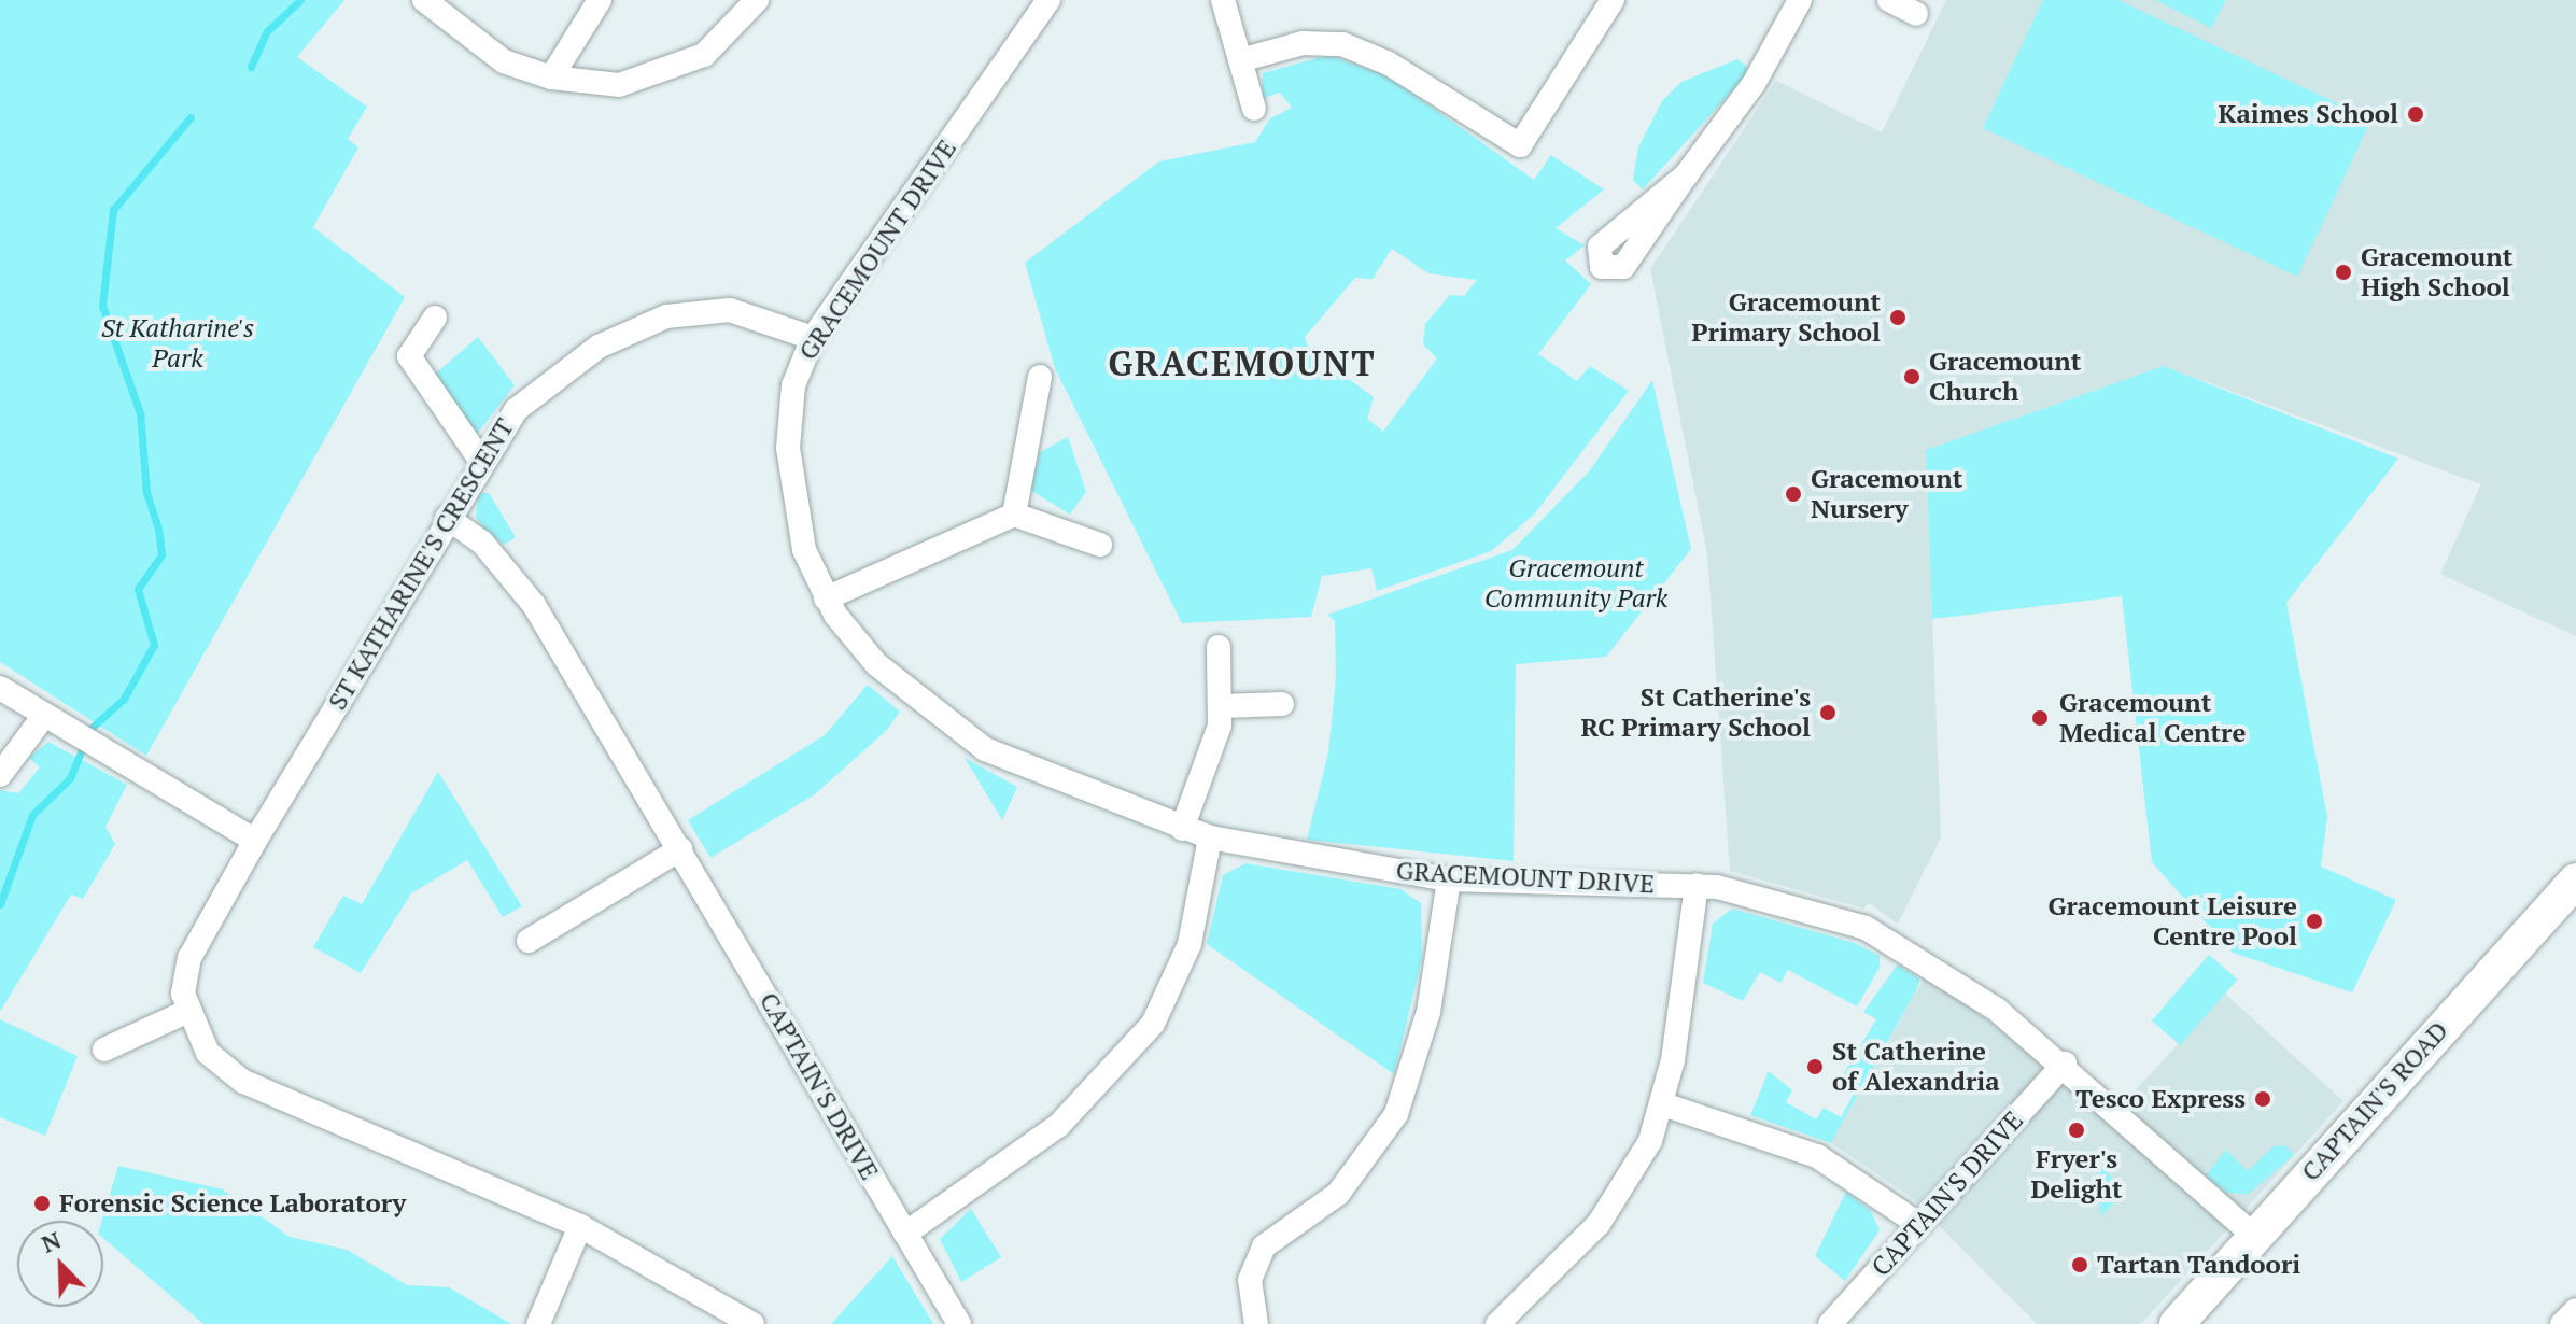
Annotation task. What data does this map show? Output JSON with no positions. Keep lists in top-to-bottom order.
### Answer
{
  "streets": {
    "main road": ["CAPTAIN'S ROAD"],
    "street": ["GRACEMOUNT DRIVE", "ST KATHARINE'S CRESCENT", "CAPTAIN'S DRIVE"]
  },
  "crossings": [
    ["GRACEMOUNT DRIVE", "ST KATHARINE'S CRESCENT"],
    ["GRACEMOUNT DRIVE", "CAPTAIN'S DRIVE"],
    ["GRACEMOUNT DRIVE", "CAPTAIN'S ROAD"],
    ["ST KATHARINE'S CRESCENT", "CAPTAIN'S DRIVE"]
  ],
  "districts": ["GRACEMOUNT"],
  "parks": ["St Katharine's Park", "Gracemount Community Park"],
  "places": [
    "Kaimes School",
    "Gracemount High School",
    "Gracemount Primary School",
    "Gracemount Church",
    "Gracemount Nursery",
    "St Catherine's RC Primary School",
    "Gracemount Medical Centre",
    "Gracemount Leisure Centre Pool",
    "St Catherine of Alexandria",
    "Tesco Express",
    "Fryer's Delight",
    "Forensic Science Laboratory",
    "Tartan Tandoori"
  ],
  "north": "top left"
}
